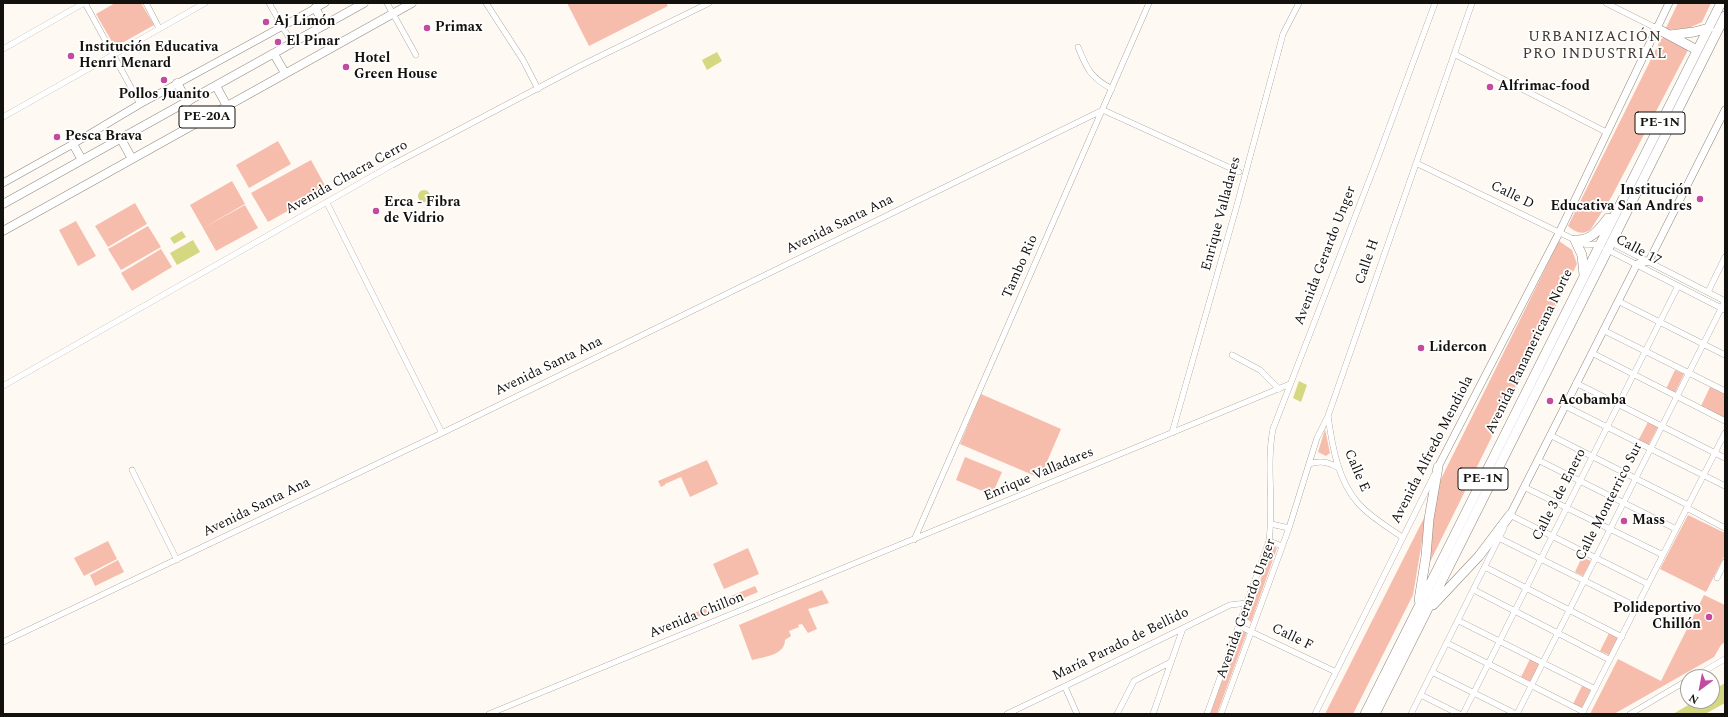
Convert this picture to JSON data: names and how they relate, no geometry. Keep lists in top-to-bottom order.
{
  "streets": {
    "highway": ["PE-1N", "Avenida Panamericana Norte"],
    "main road": ["PE-20A"],
    "street": [
      "Avenida Chacra Cerro",
      "Calle D",
      "Enrique Valladares",
      "Avenida Santa Ana",
      "Calle 17",
      "Avenida Gerardo Unger",
      "Calle H",
      "Tambo Rio",
      "Avenida Alfredo Mendiola",
      "Calle E",
      "Calle 3 de Enero",
      "Calle Monterrico Sur",
      "Avenida Chillon",
      "Calle F",
      "María Parado de Bellido"
    ]
  },
  "crossings": [
    ["Calle D", "Calle 17"],
    ["Calle D", "Calle H"],
    ["Calle D", "Avenida Panamericana Norte"],
    ["Calle D", "Avenida Alfredo Mendiola"],
    ["Enrique Valladares", "Avenida Gerardo Unger"],
    ["Enrique Valladares", "Tambo Rio"],
    ["Enrique Valladares", "Avenida Chillon"],
    ["Avenida Santa Ana", "Tambo Rio"],
    ["Calle 17", "Avenida Panamericana Norte"],
    ["Calle 17", "Calle 3 de Enero"],
    ["Calle 17", "Calle Monterrico Sur"],
    ["Avenida Gerardo Unger", "Calle H"],
    ["Avenida Gerardo Unger", "Calle F"],
    ["Avenida Gerardo Unger", "María Parado de Bellido"],
    ["Calle H", "Calle E"],
    ["Tambo Rio", "Avenida Chillon"],
    ["Avenida Alfredo Mendiola", "Calle E"],
    ["Avenida Alfredo Mendiola", "Calle F"]
  ],
  "districts": ["URBANIZACIÓN PRO INDUSTRIAL"],
  "places": [
    "Aj Limón",
    "Primax",
    "El Pinar",
    "Institución Educativa Henri Menard",
    "Hotel Green House",
    "Pollos Juanito",
    "Alfrimac-food",
    "Pesca Brava",
    "Institución Educativa San Andres",
    "Erca - Fibra de Vidrio",
    "Lidercon",
    "Acobamba",
    "Mass",
    "Polideportivo Chillón"
  ],
  "north": "bottom left"
}
